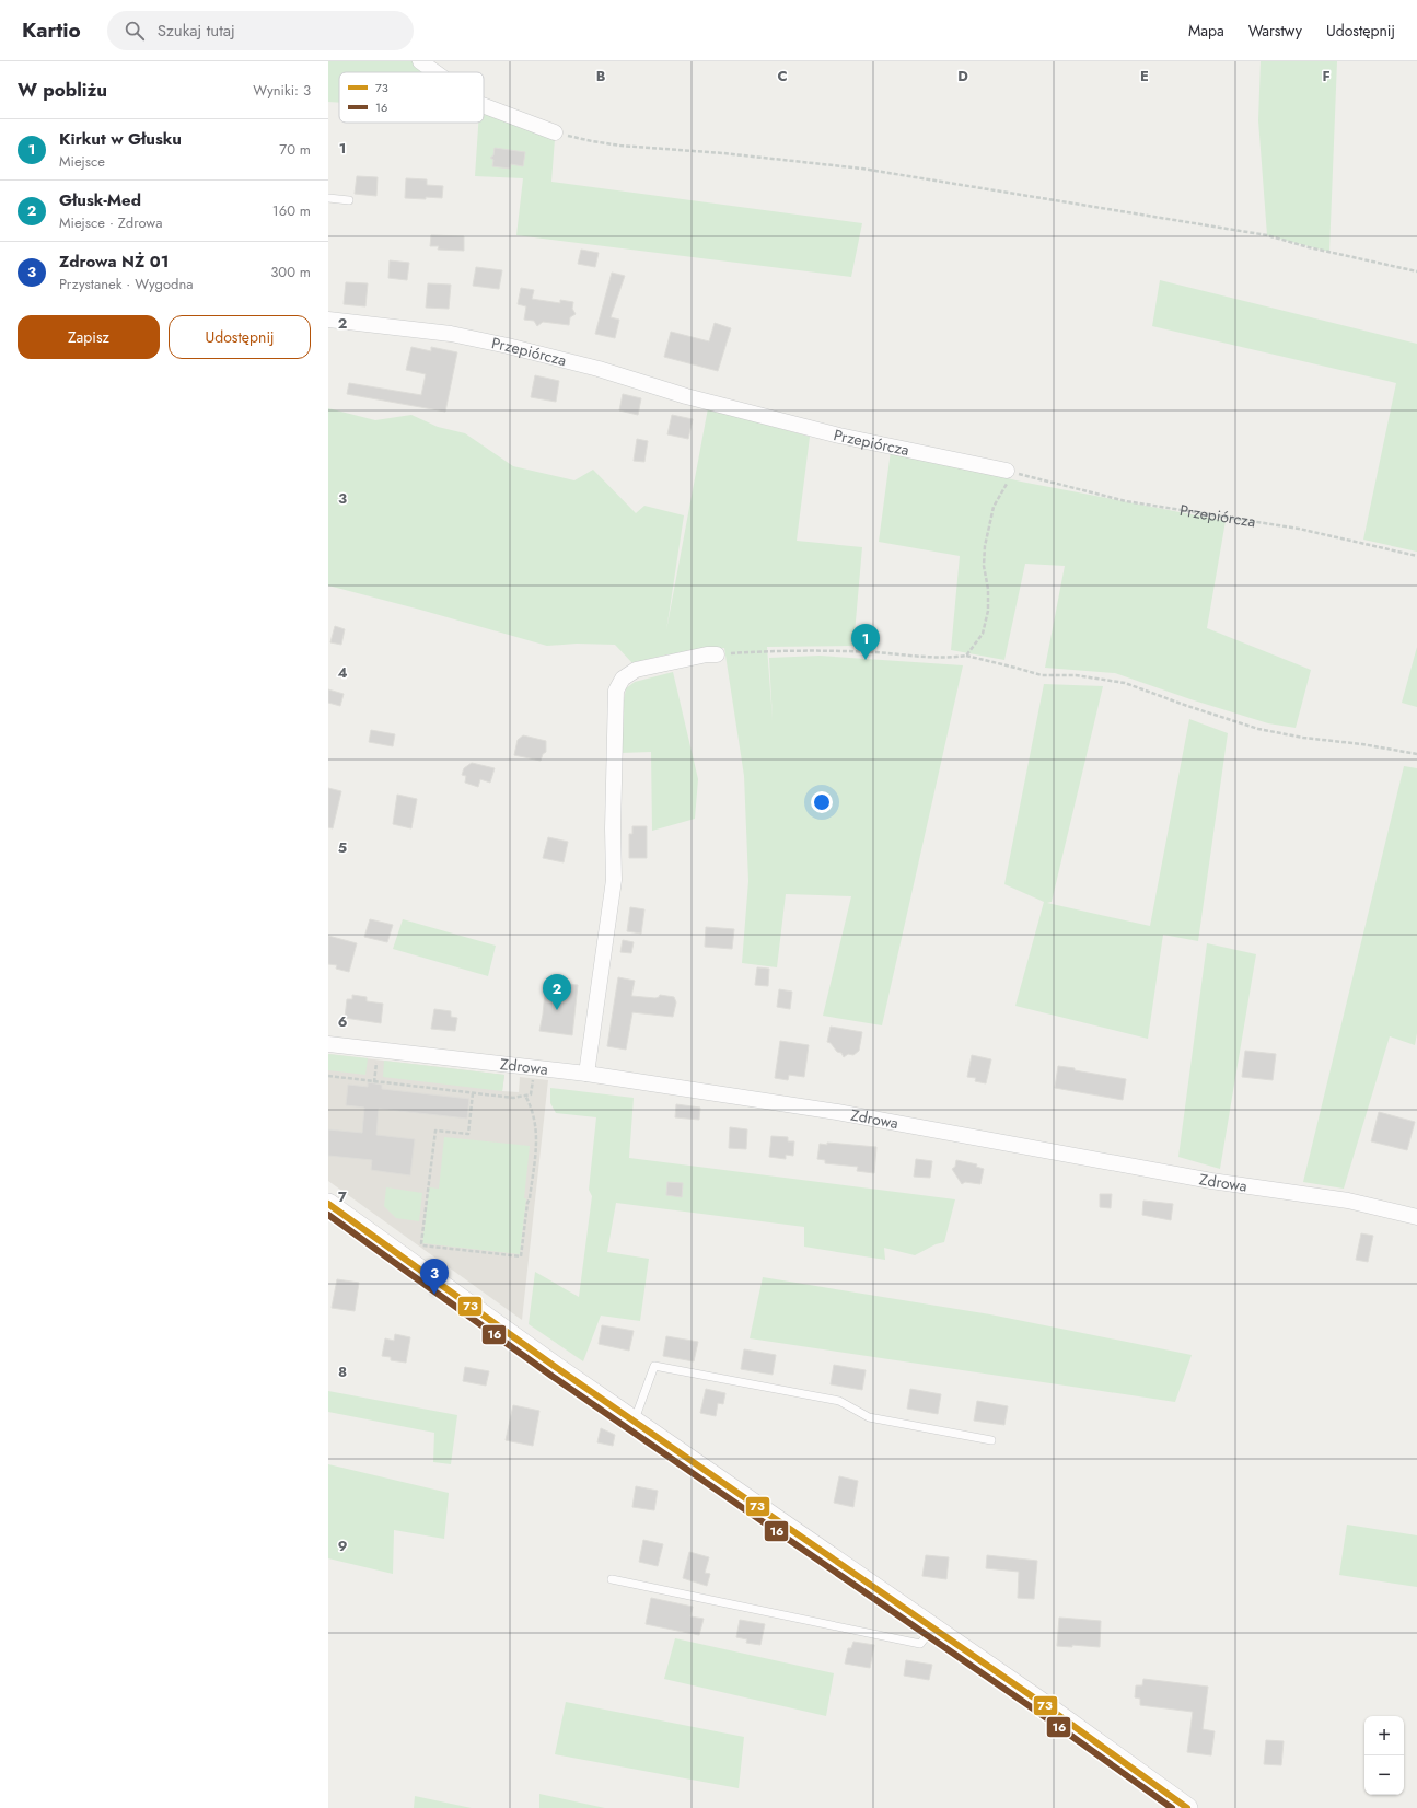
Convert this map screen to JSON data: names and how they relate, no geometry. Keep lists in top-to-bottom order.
{
  "streets": {
    "street": ["Przepiórcza", "Zdrowa"]
  },
  "lines": ["transit line 73", "transit line 16"],
  "legend": ["73", "16"],
  "page": {
    "header": "Kartio",
    "search": "Szukaj tutaj",
    "nav": ["Mapa", "Warstwy", "Udostępnij"],
    "heading": ["W pobliżu", "Wyniki: 3"],
    "list": [
      {
        "mark": "1",
        "name": "Kirkut w Głusku",
        "note": "Miejsce",
        "value": "70 m"
      },
      {
        "mark": "2",
        "name": "Głusk-Med",
        "note": "Miejsce · Zdrowa",
        "value": "160 m"
      },
      {
        "mark": "3",
        "name": "Zdrowa NŻ 01",
        "note": "Przystanek · Wygodna",
        "value": "300 m"
      }
    ],
    "buttons": ["Zapisz", "Udostępnij"],
    "pins": ["1", "2", "3"],
    "map_buttons": ["+", "−"]
  },
  "grid": {
    "columns": [
      "B",
      "C",
      "D",
      "E",
      "F"
    ],
    "rows": [
      "1",
      "2",
      "3",
      "4",
      "5",
      "6",
      "7",
      "8",
      "9"
    ]
  }
}
